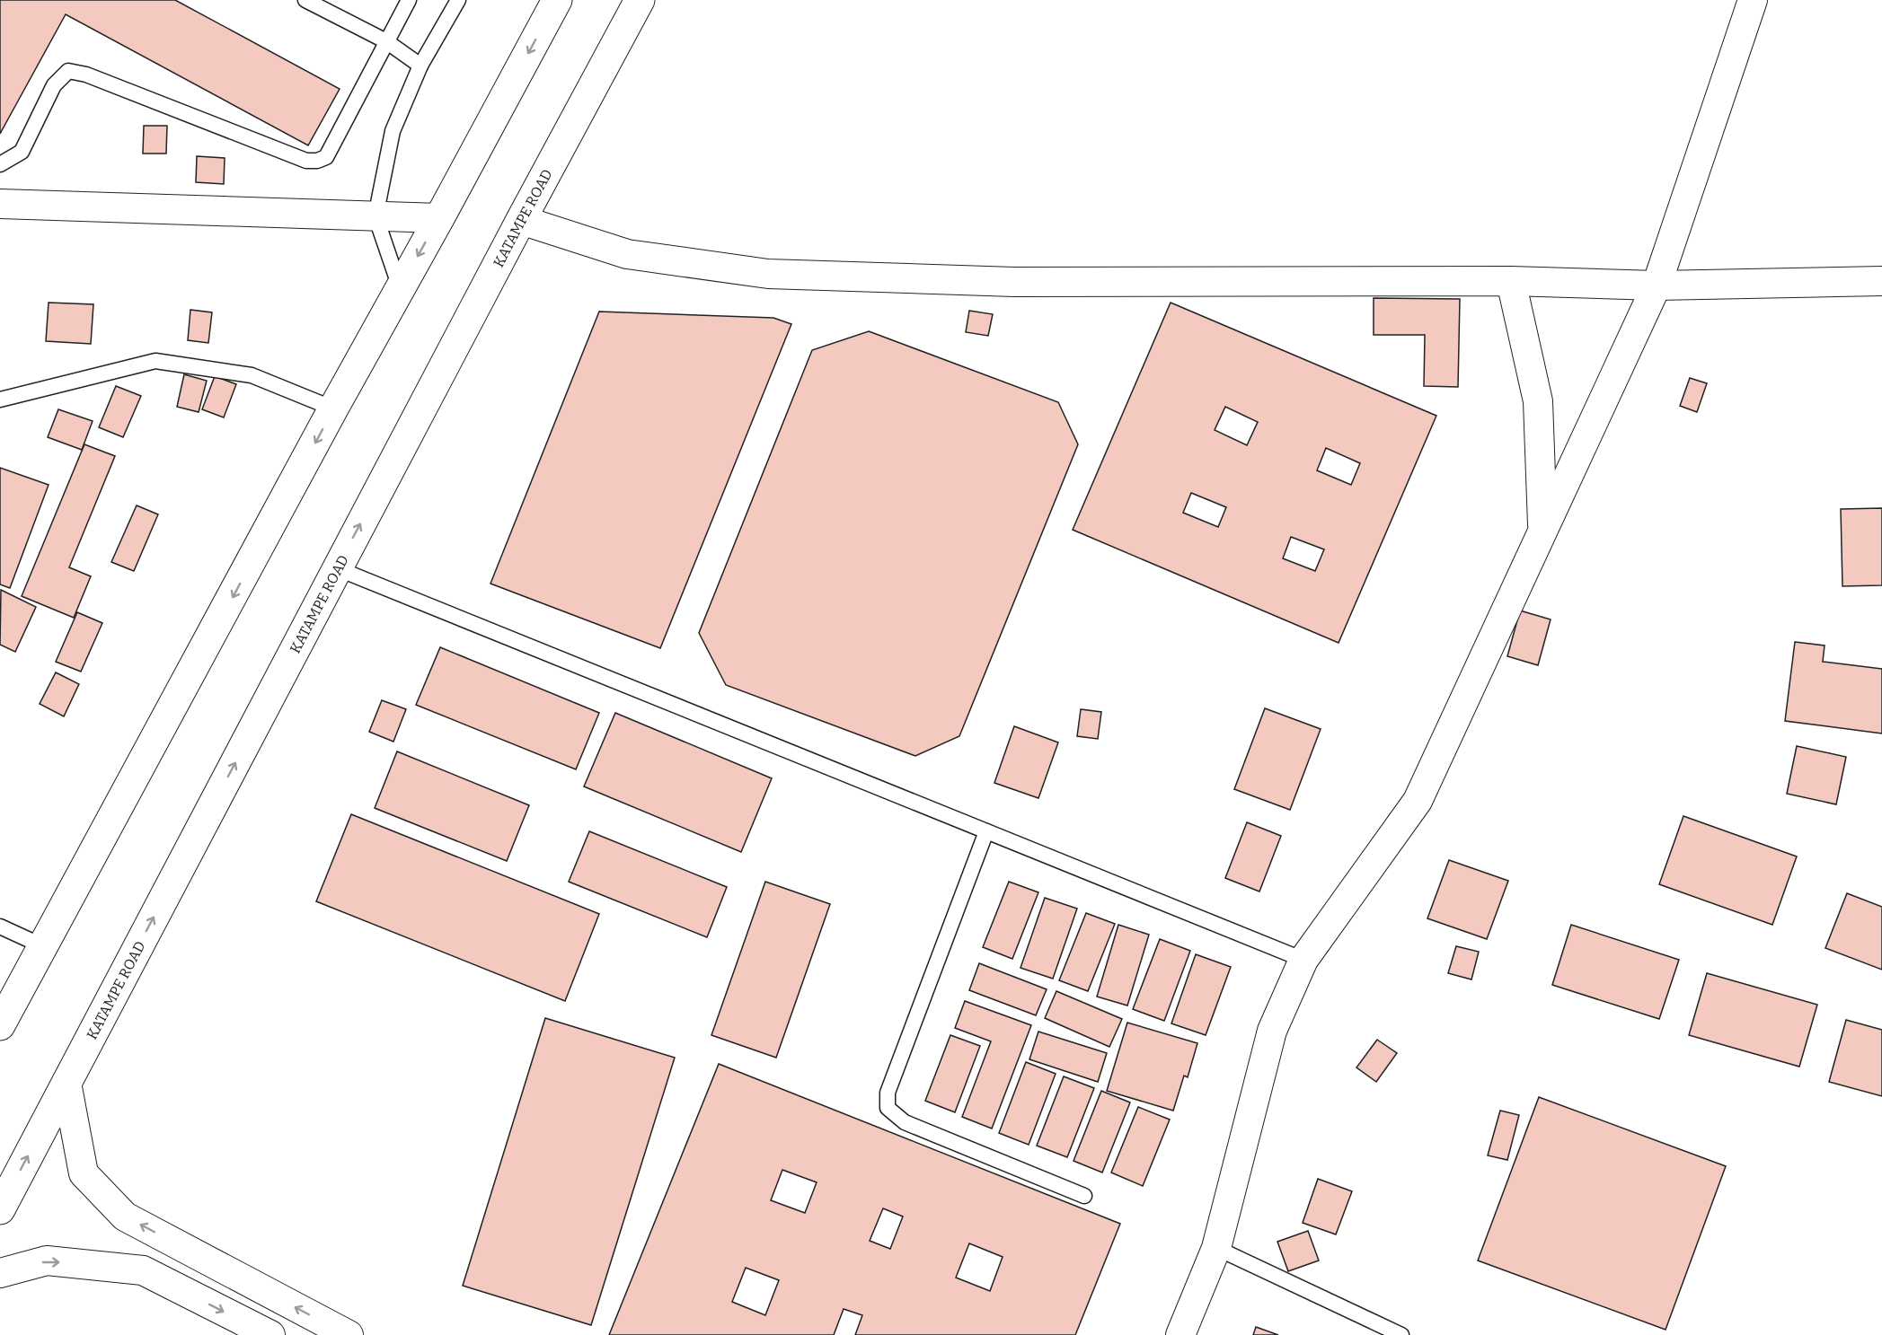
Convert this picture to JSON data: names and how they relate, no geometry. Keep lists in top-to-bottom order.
{
  "streets": {
    "main road": ["KATAMPE ROAD"]
  }
}
